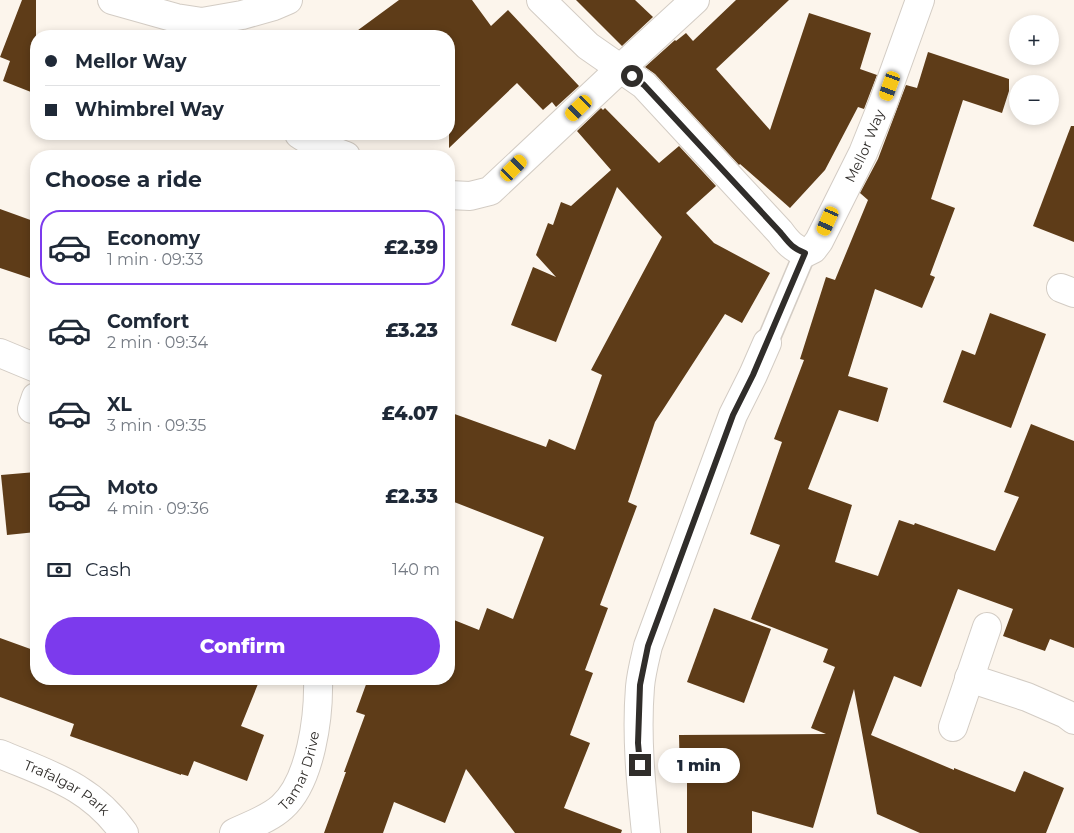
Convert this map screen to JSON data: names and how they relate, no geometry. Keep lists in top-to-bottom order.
{
  "streets": {
    "street": ["Mellor Way", "Tamar Drive", "Trafalgar Park"]
  },
  "page": {
    "map_buttons": ["+", "−"],
    "banner": ["Mellor Way", "Whimbrel Way"],
    "heading": "Choose a ride",
    "list": [
      {
        "name": "Economy",
        "note": "1 min · 09:33",
        "value": "£2.39"
      },
      {
        "name": "Comfort",
        "note": "2 min · 09:34",
        "value": "£3.23"
      },
      {
        "name": "XL",
        "note": "3 min · 09:35",
        "value": "£4.07"
      },
      {
        "name": "Moto",
        "note": "4 min · 09:36",
        "value": "£2.33"
      }
    ],
    "pay": ["Cash", "140 m"],
    "buttons": "Confirm",
    "bubble": "1 min"
  }
}
